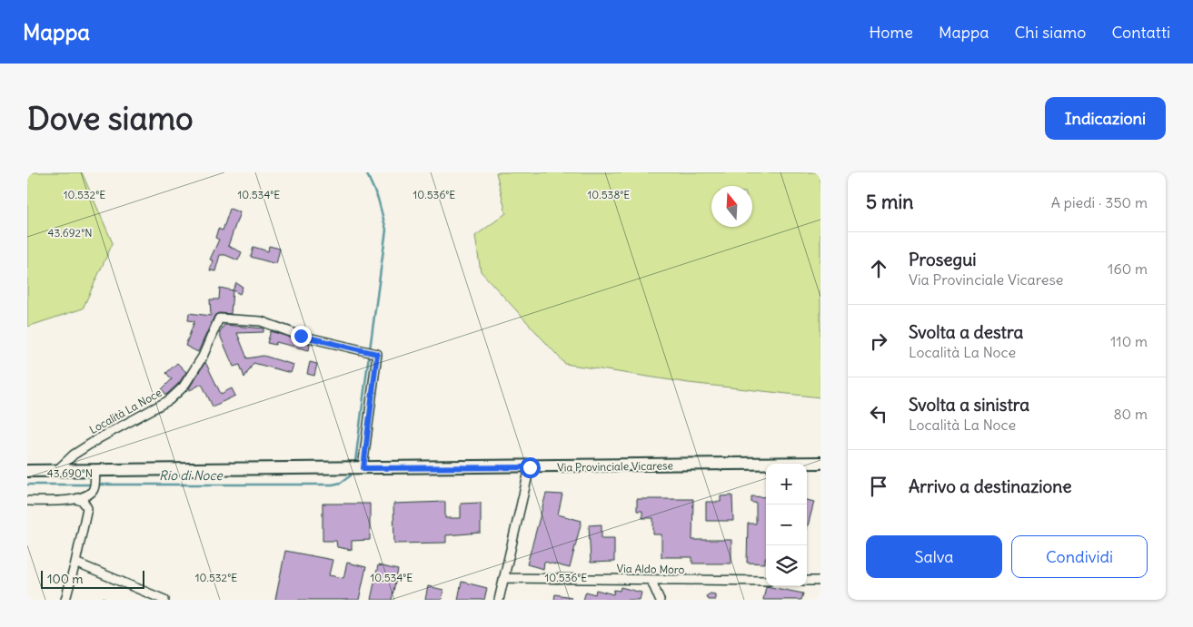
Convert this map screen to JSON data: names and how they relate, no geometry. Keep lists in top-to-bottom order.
{
  "streets": {
    "main road": ["Via Provinciale Vicarese"],
    "street": ["Località La Noce", "Via Aldo Moro"]
  },
  "crossings": [
    ["Località La Noce", "Via Provinciale Vicarese"]
  ],
  "water": ["Rio di Noce"],
  "scale_bar": "100 m",
  "north": "top",
  "page": {
    "header": "Mappa",
    "nav": [
      "Home",
      "Mappa",
      "Chi siamo",
      "Contatti"
    ],
    "buttons": [
      "Indicazioni",
      ["Salva", "Condividi"]
    ],
    "title": "Dove siamo",
    "heading": ["5 min", "A piedi · 350 m"],
    "list": [
      ["Prosegui", "Via Provinciale Vicarese", "160 m"],
      ["Svolta a destra", "Località La Noce", "110 m"],
      ["Svolta a sinistra", "Località La Noce", "80 m"],
      "Arrivo a destinazione"
    ],
    "map_buttons": ["+", "−"],
    "scale": "100 m"
  },
  "coordinates": [
    "10.532°E",
    "10.534°E",
    "10.536°E",
    "10.538°E",
    "43.692°N",
    "43.690°N"
  ]
}
